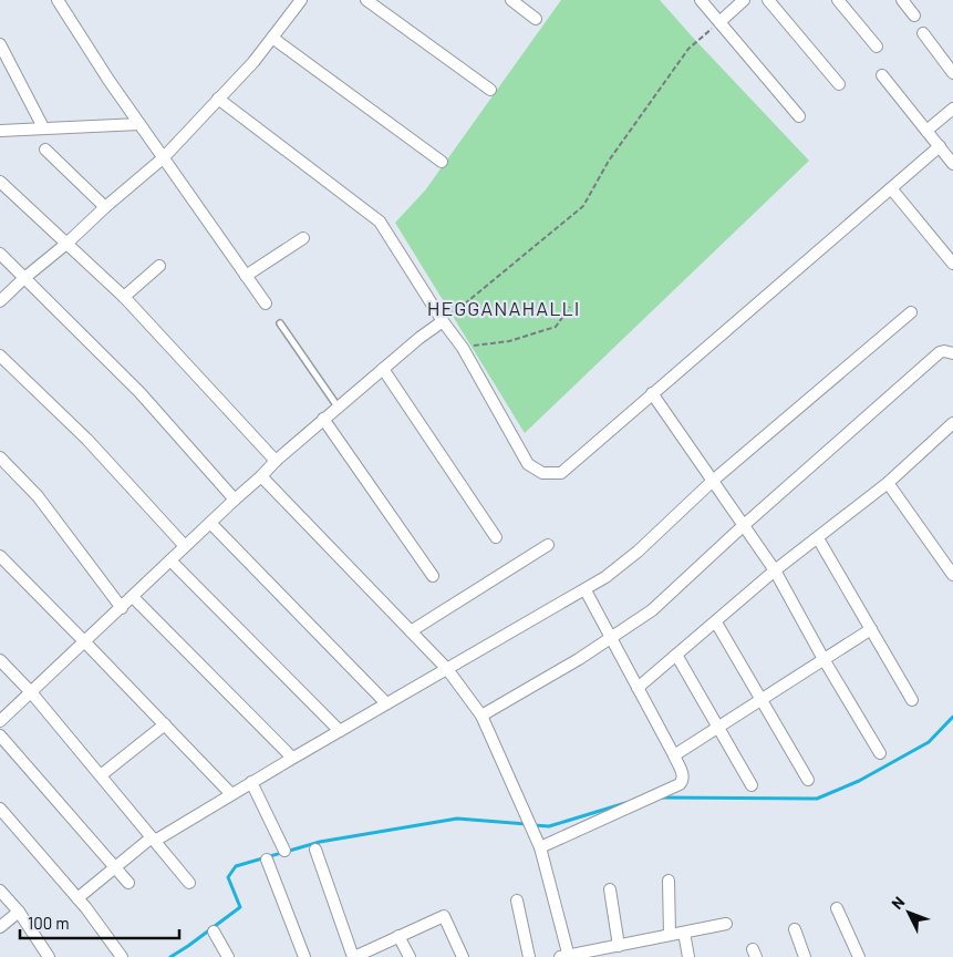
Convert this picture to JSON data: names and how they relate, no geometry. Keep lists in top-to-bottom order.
{
  "districts": ["HEGGANAHALLI"],
  "scale_bar": "100 m",
  "north": "top left"
}
